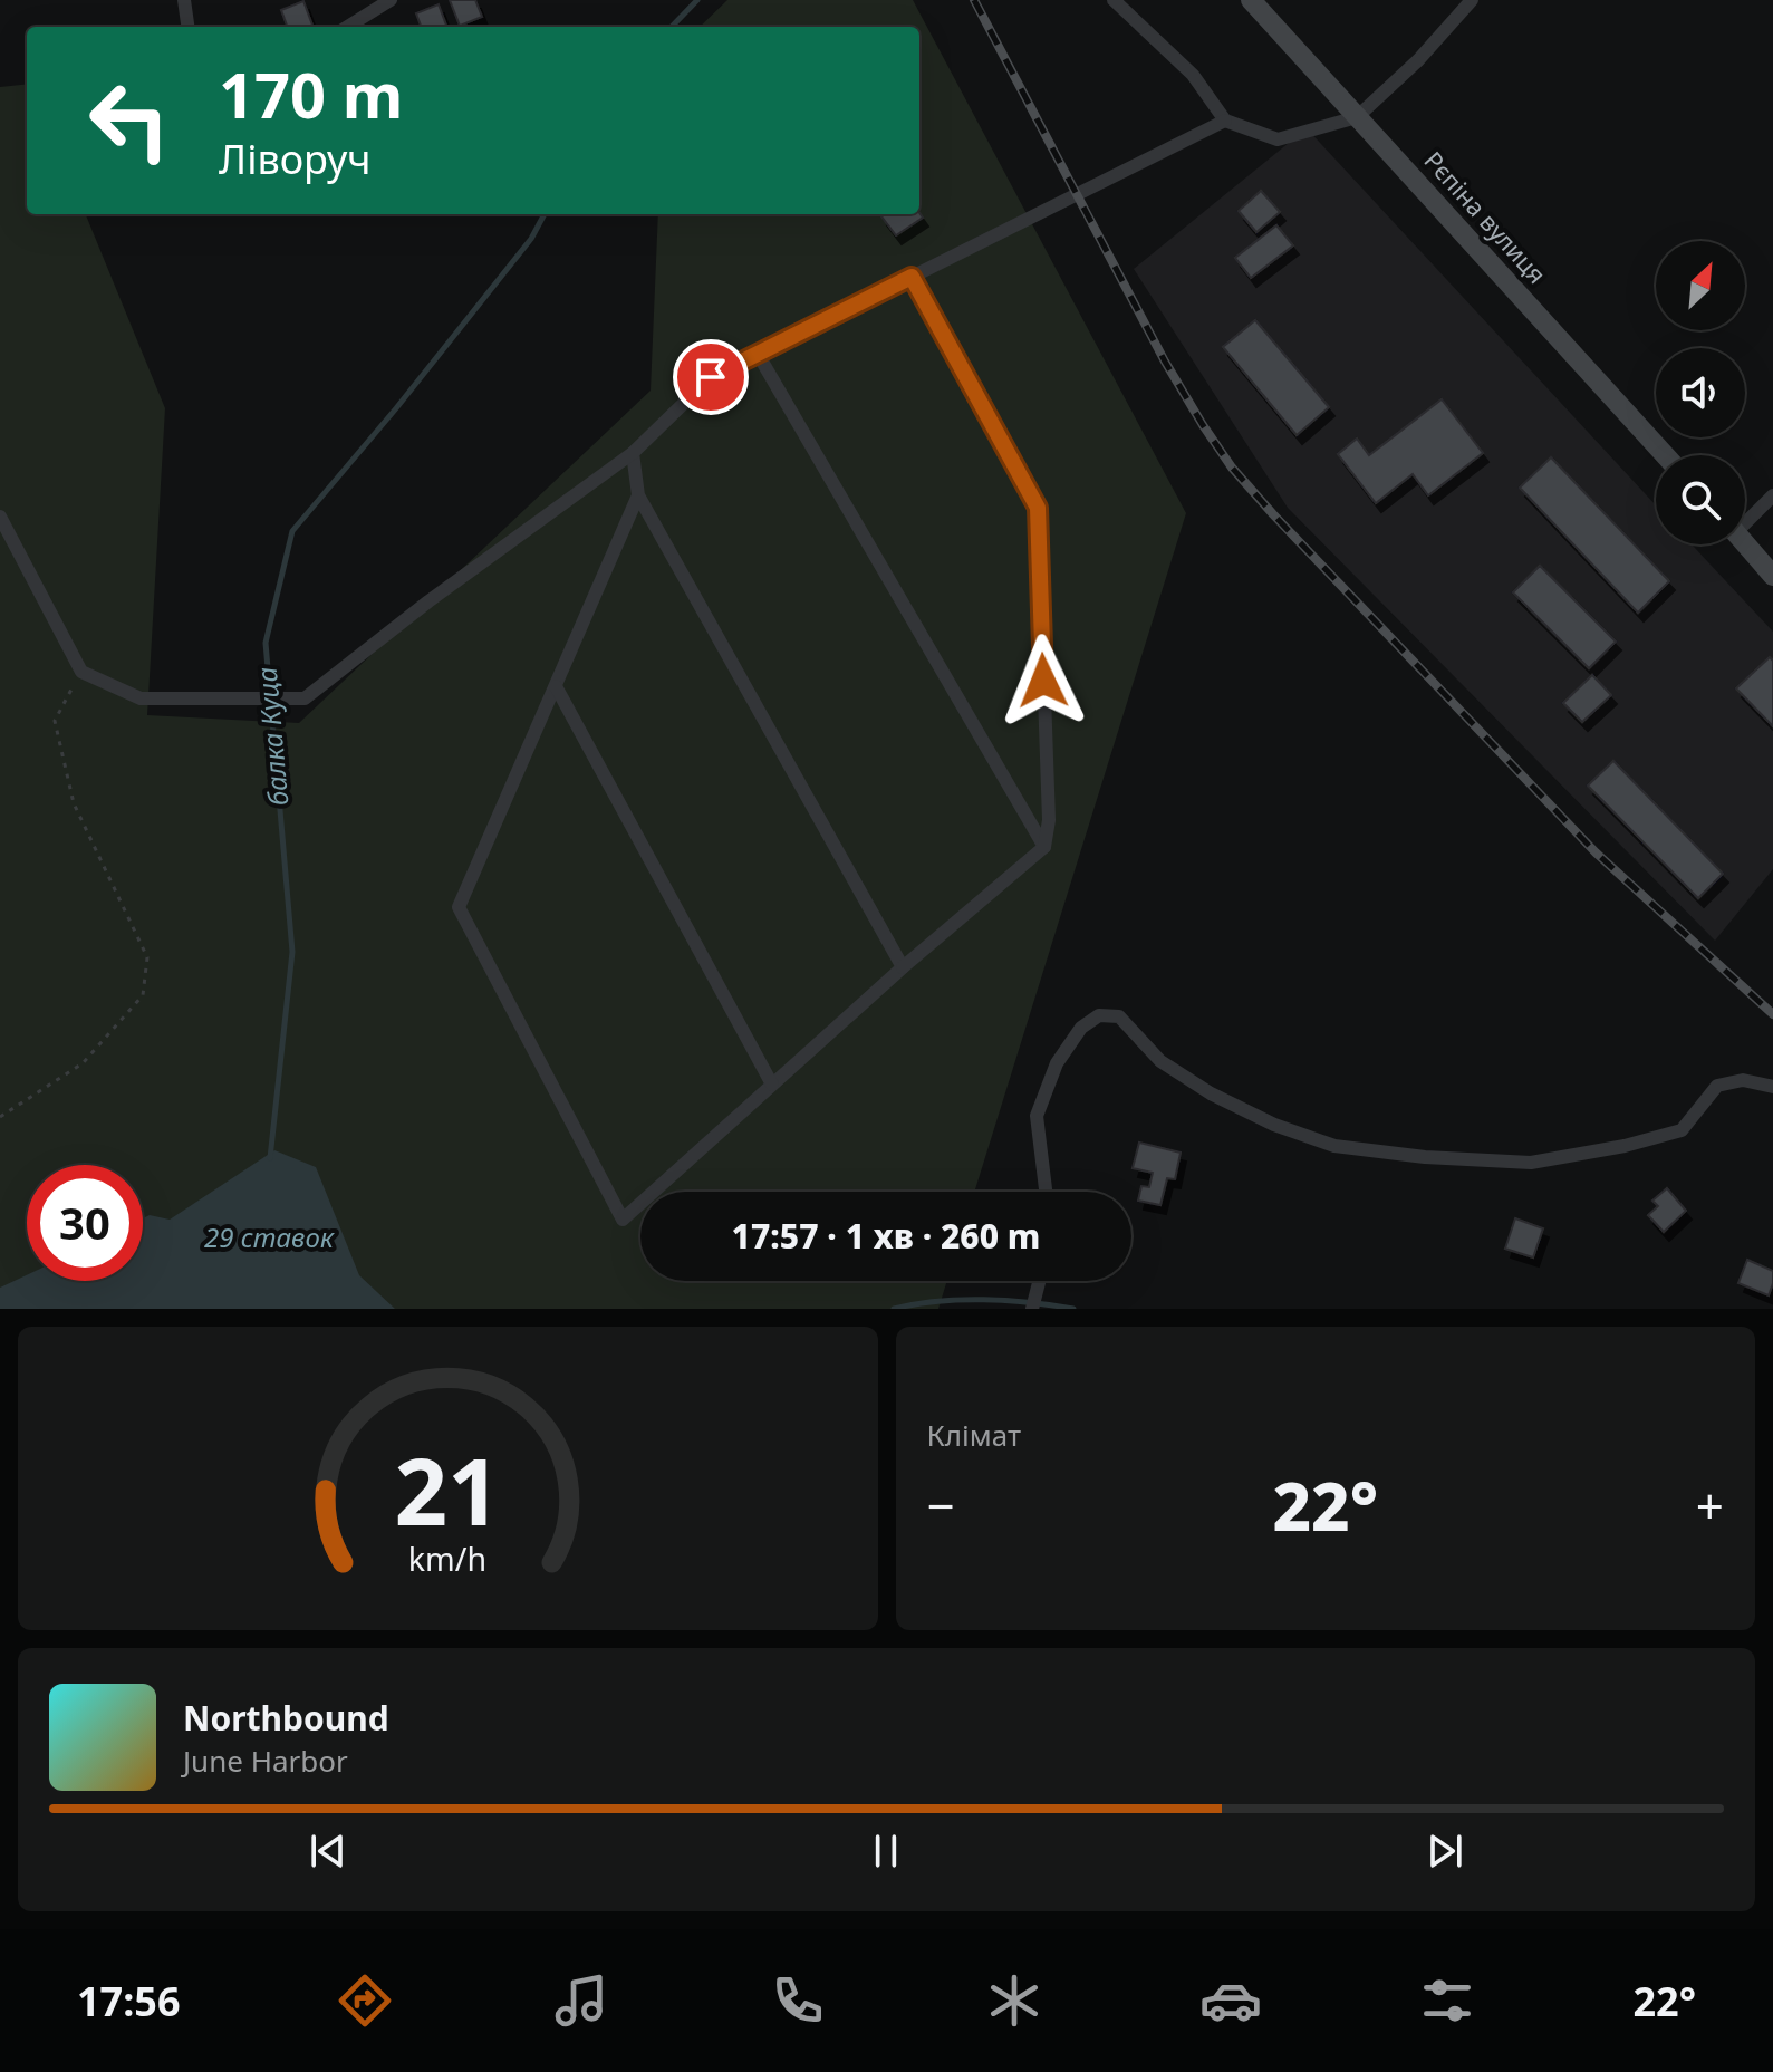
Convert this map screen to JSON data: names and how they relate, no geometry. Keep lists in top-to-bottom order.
{
  "streets": {
    "street": ["Рєпіна вулиця"]
  },
  "water": ["балка Куца", "29 ставок"],
  "north": "top right",
  "page": {
    "turn": ["170 m", "Ліворуч"],
    "limit": "30",
    "trip": "17:57 · 1 хв · 260 m",
    "tile": "Клімат",
    "heat": ["−", "22°", "+"],
    "song": ["Northbound", "June Harbor"],
    "tabs": ["17:56", "22°"],
    "gauge": ["21", "km/h"]
  }
}
